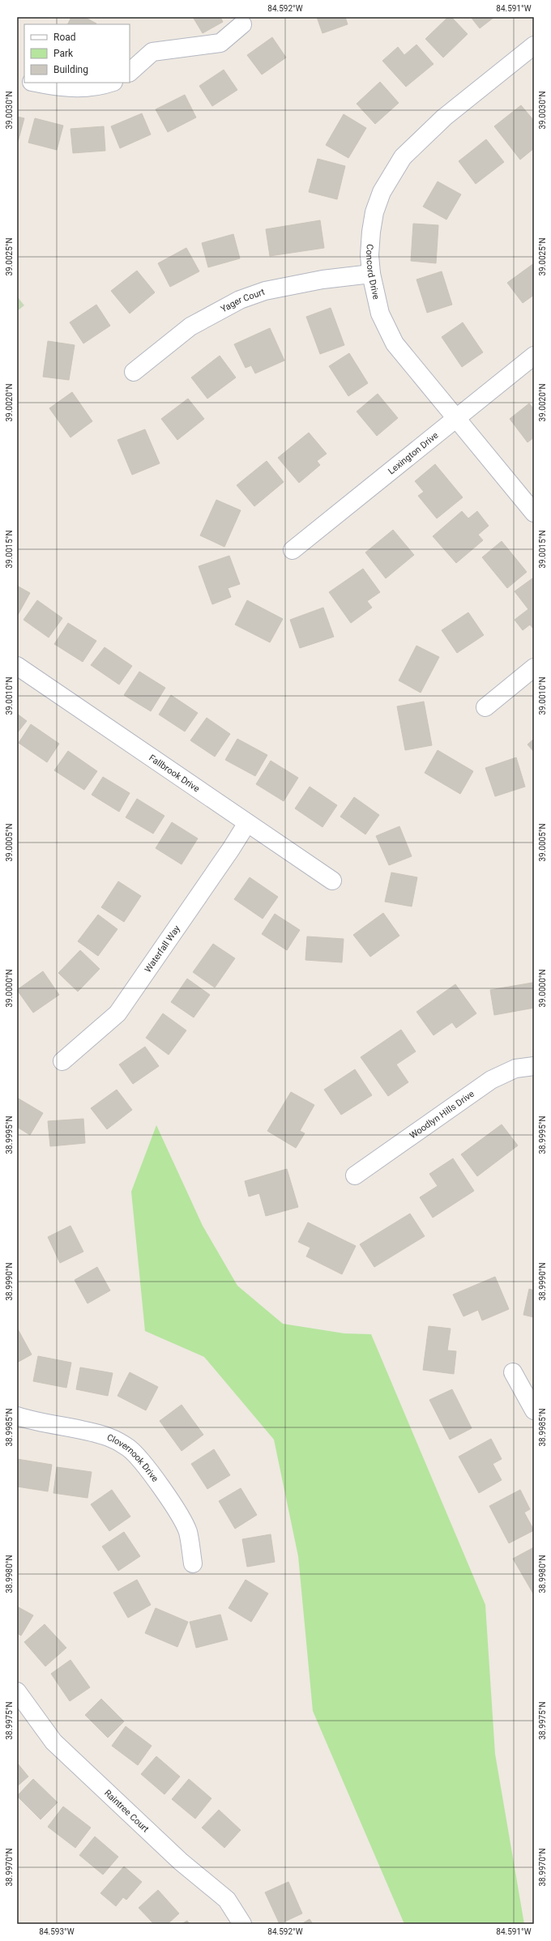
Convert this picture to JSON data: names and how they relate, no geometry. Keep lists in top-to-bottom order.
{
  "streets": {
    "street": [
      "Concord Drive",
      "Yager Court",
      "Lexington Drive",
      "Fallbrook Drive",
      "Waterfall Way",
      "Woodlyn Hills Drive",
      "Clovernook Drive",
      "Raintree Court"
    ]
  },
  "crossings": [
    ["Concord Drive", "Yager Court"],
    ["Concord Drive", "Lexington Drive"],
    ["Fallbrook Drive", "Waterfall Way"]
  ],
  "legend": ["Road", "Park", "Building"],
  "coordinates": [
    "84.592°W",
    "84.591°W",
    "39.0030°N",
    "39.0025°N",
    "39.0020°N",
    "39.0015°N",
    "39.0010°N",
    "39.0005°N",
    "39.0000°N",
    "38.9995°N",
    "38.9990°N",
    "38.9985°N",
    "38.9980°N",
    "38.9975°N",
    "38.9970°N",
    "84.593°W"
  ]
}
